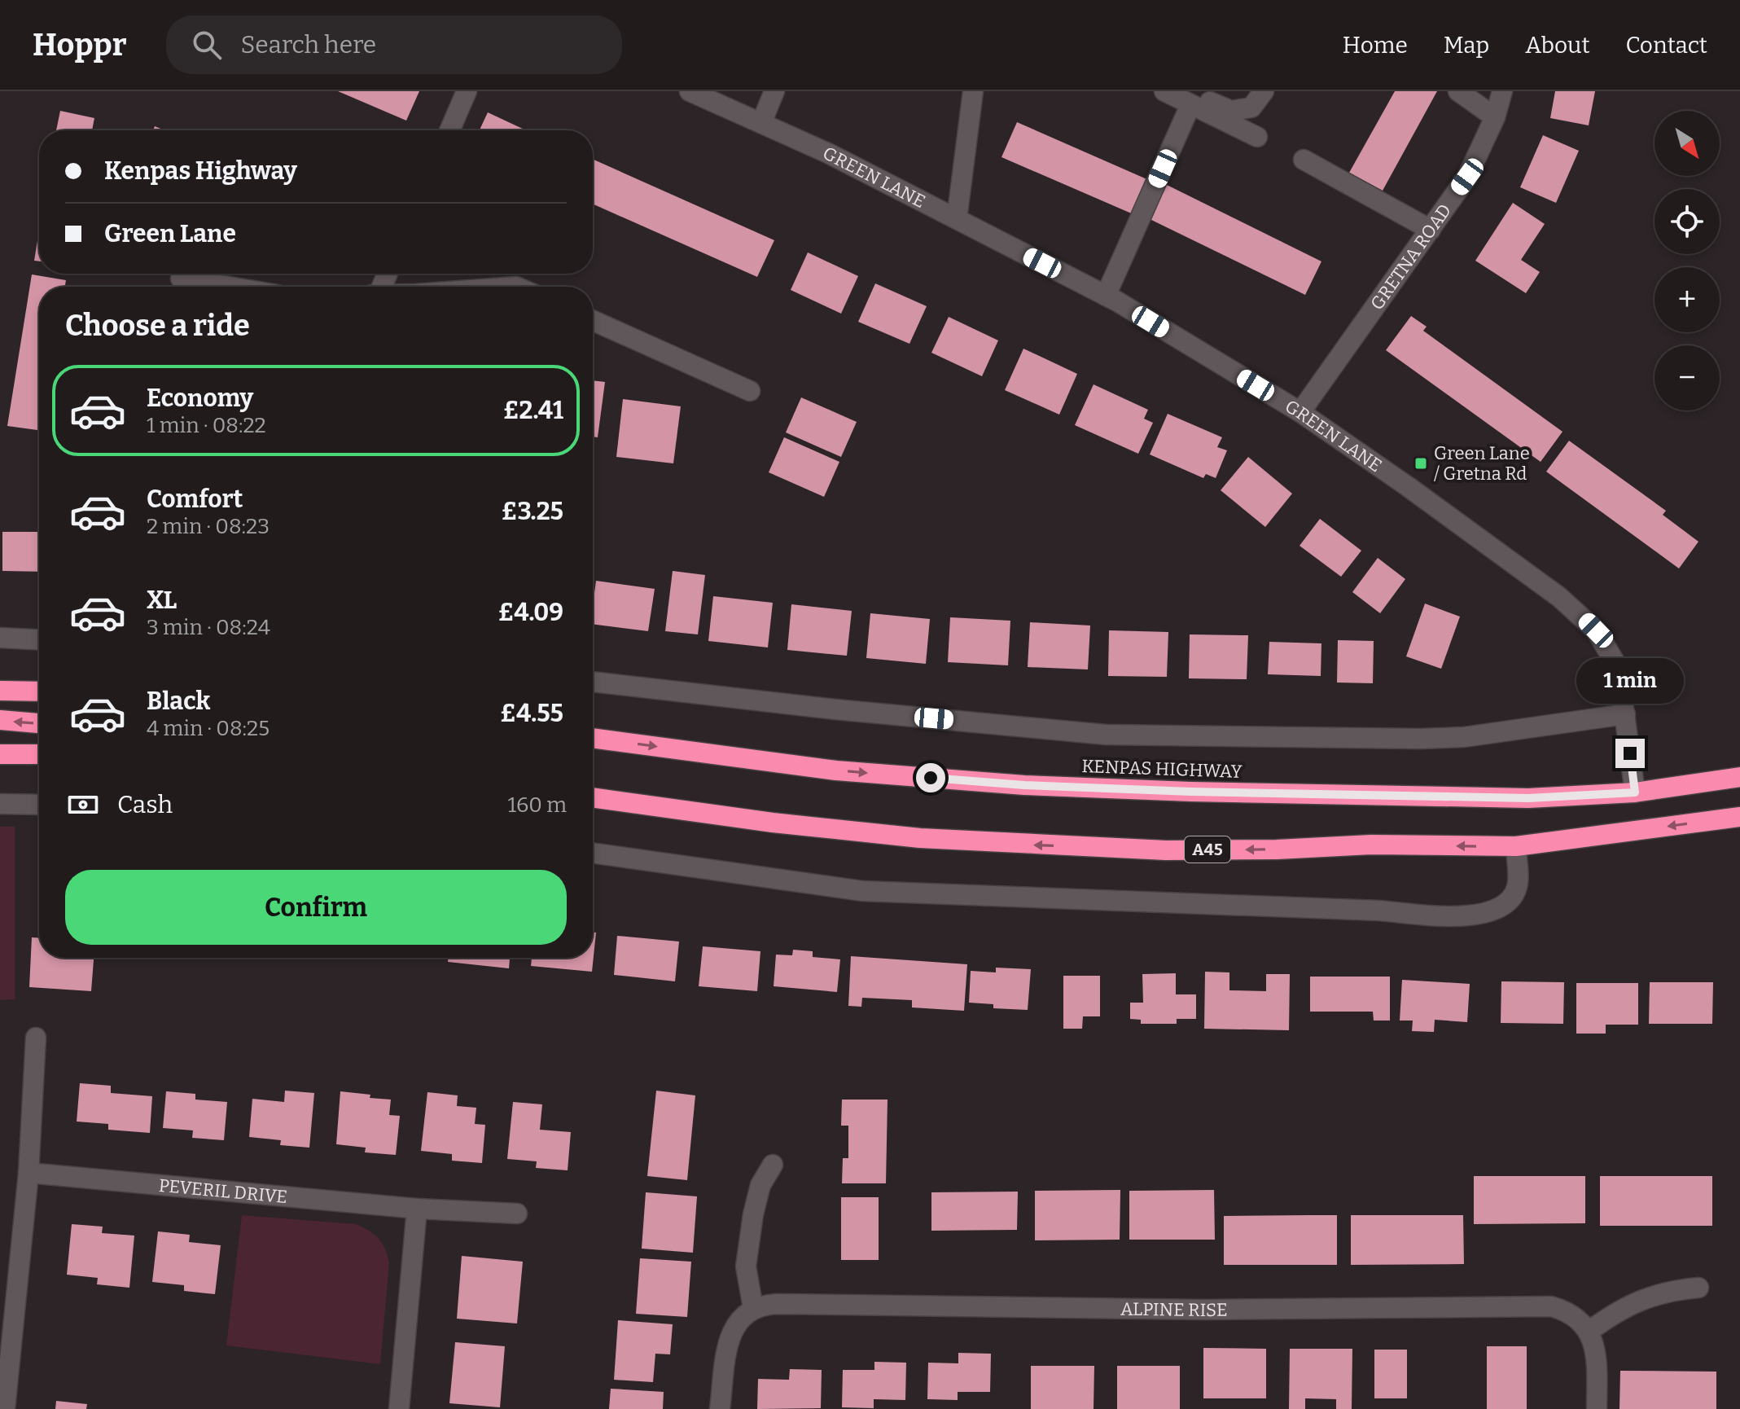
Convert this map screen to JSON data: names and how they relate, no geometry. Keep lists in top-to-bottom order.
{
  "streets": {
    "highway": ["KENPAS HIGHWAY", "A45"],
    "street": [
      "GREEN LANE",
      "GRETNA ROAD",
      "PEVERIL DRIVE",
      "ALPINE RISE"
    ]
  },
  "crossings": [
    ["GREEN LANE", "GRETNA ROAD"],
    ["GREEN LANE", "KENPAS HIGHWAY"]
  ],
  "places": {
    "transit": ["Green Lane / Gretna Rd"]
  },
  "north": "bottom right",
  "page": {
    "header": "Hoppr",
    "search": "Search here",
    "nav": [
      "Home",
      "Map",
      "About",
      "Contact"
    ],
    "map_buttons": ["+", "−"],
    "banner": ["Kenpas Highway", "Green Lane"],
    "heading": "Choose a ride",
    "list": [
      {
        "name": "Economy",
        "note": "1 min · 08:22",
        "value": "£2.41"
      },
      {
        "name": "Comfort",
        "note": "2 min · 08:23",
        "value": "£3.25"
      },
      {
        "name": "XL",
        "note": "3 min · 08:24",
        "value": "£4.09"
      },
      {
        "name": "Black",
        "note": "4 min · 08:25",
        "value": "£4.55"
      }
    ],
    "bubble": "1 min",
    "pay": ["Cash", "160 m"],
    "buttons": "Confirm"
  }
}
